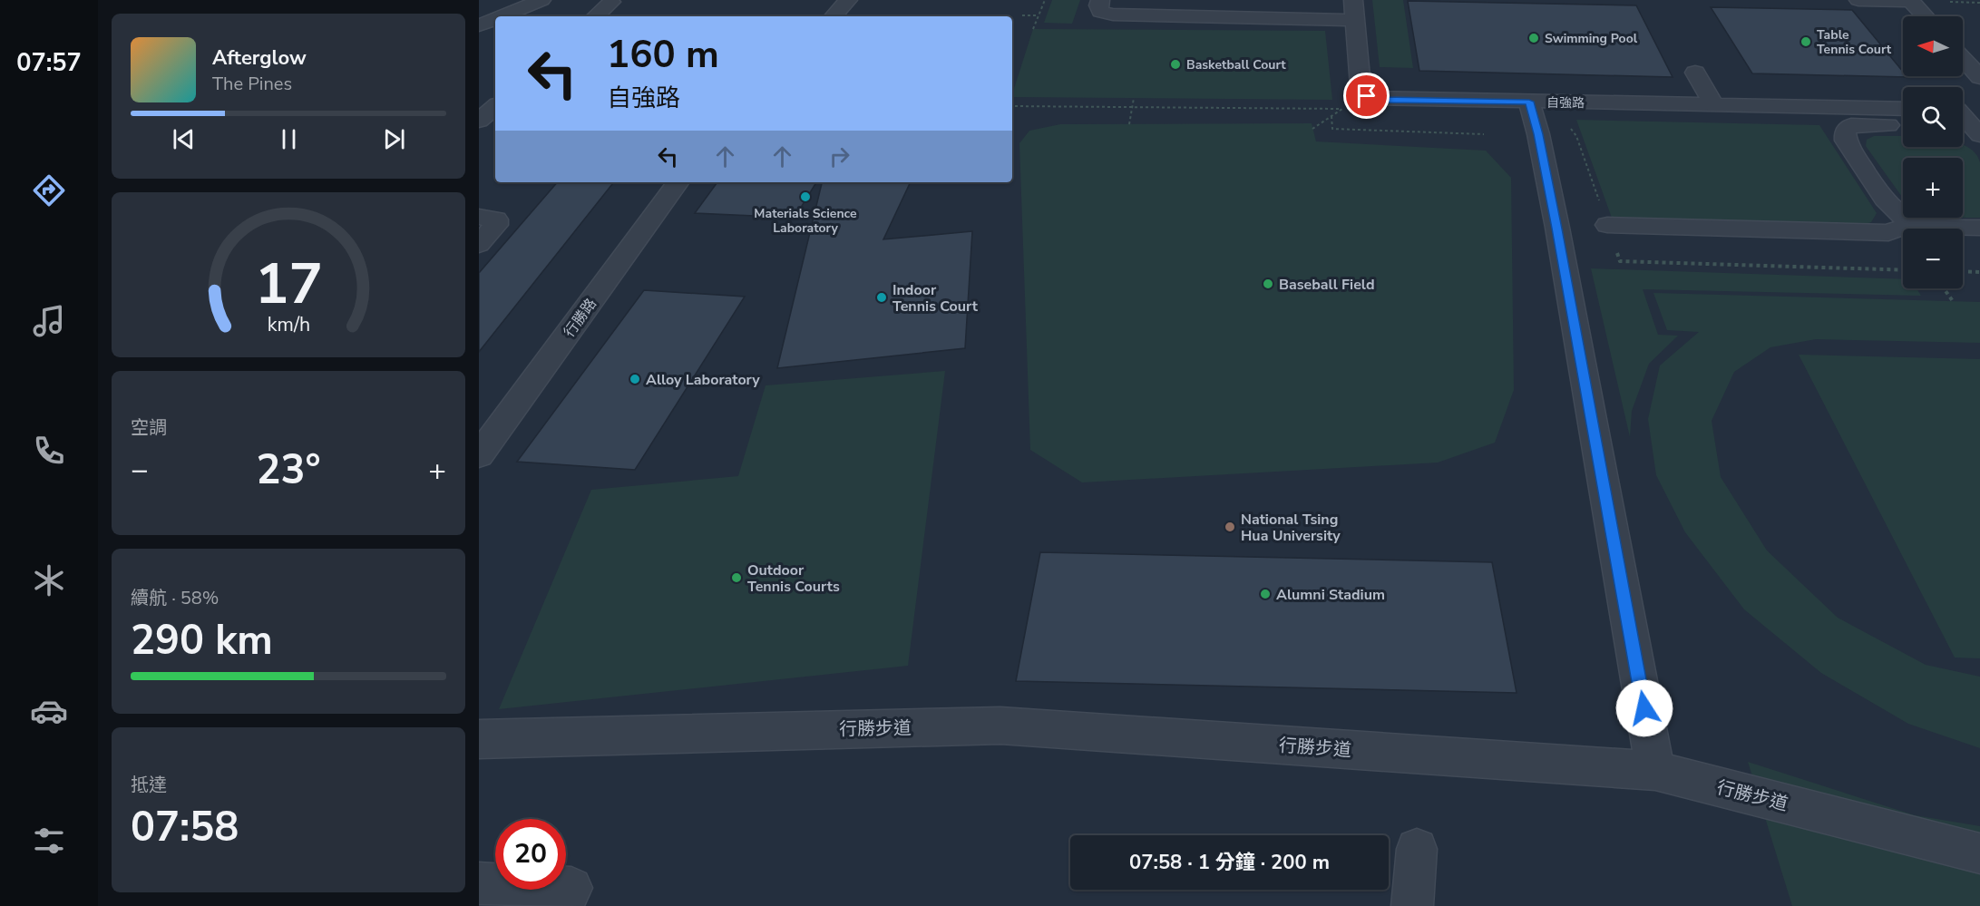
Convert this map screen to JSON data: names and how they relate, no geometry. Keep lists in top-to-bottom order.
{
  "streets": {
    "lane": ["自強路", "行勝路", "行勝步道"]
  },
  "places": [
    "Swimming Pool",
    "Table Tennis Court",
    "Basketball Court",
    "Materials Science Laboratory",
    "Baseball Field",
    "Indoor Tennis Court",
    "Alloy Laboratory",
    "National Tsing Hua University",
    "Outdoor Tennis Courts",
    "Alumni Stadium"
  ],
  "north": "left",
  "page": {
    "tabs": "07:57",
    "map_buttons": ["+", "−"],
    "turn": ["160 m", "自強路"],
    "song": ["Afterglow", "The Pines"],
    "tile": [
      "空調",
      ["續航 · 58%", "290 km"],
      ["抵達", "07:58"]
    ],
    "heat": ["−", "23°", "+"],
    "limit": "20",
    "trip": "07:58 · 1 分鐘 · 200 m",
    "gauge": ["17", "km/h"]
  }
}
